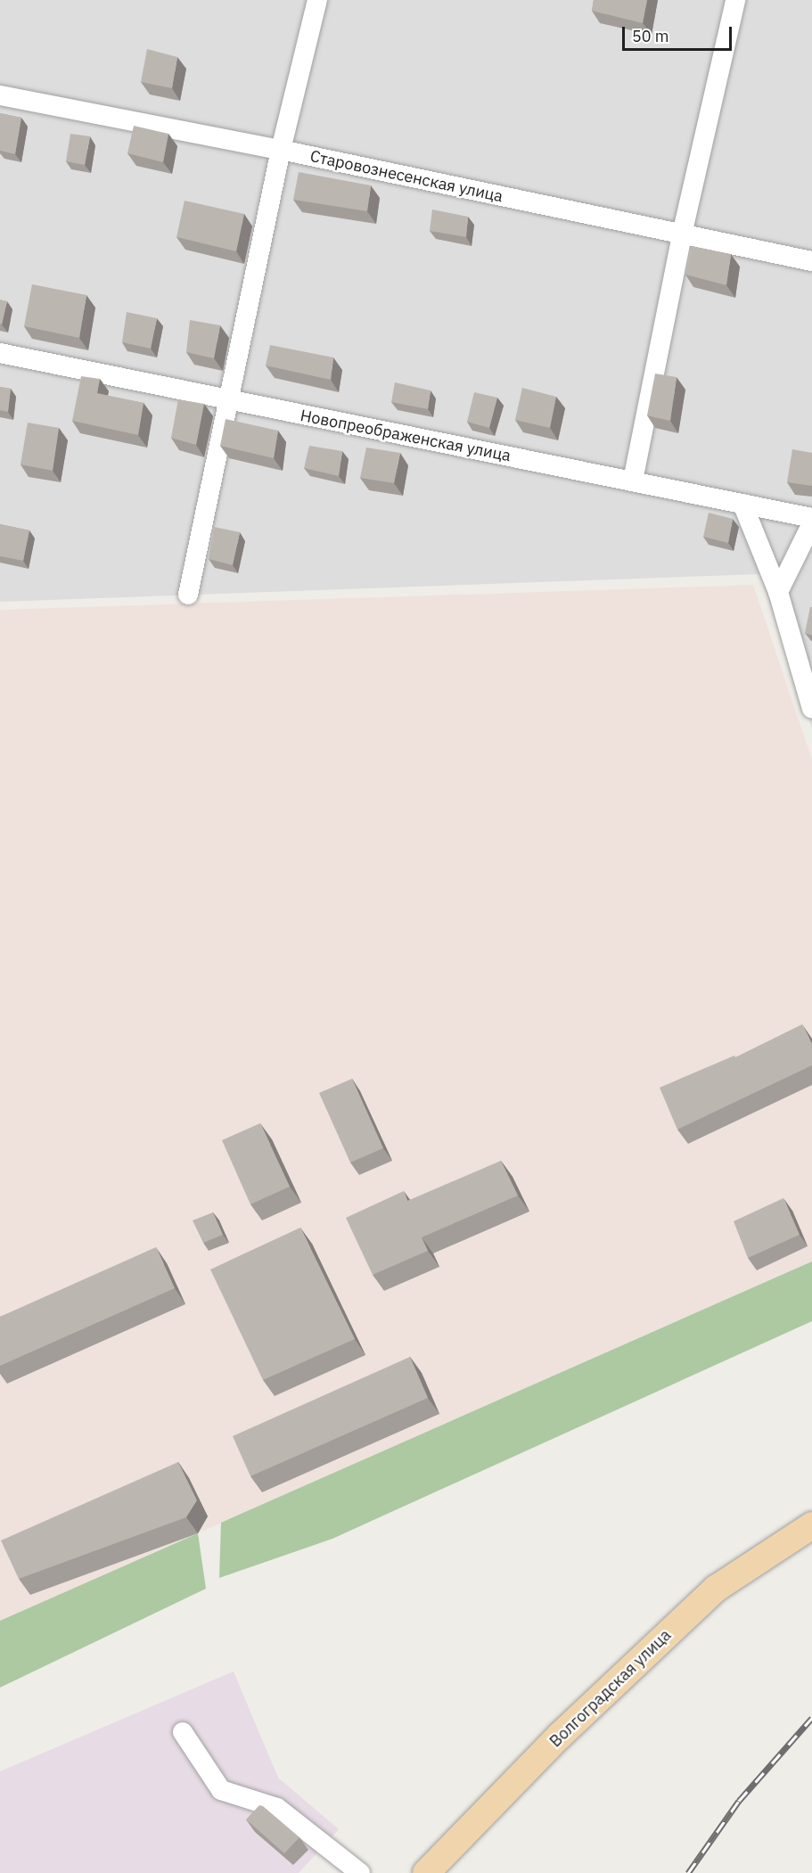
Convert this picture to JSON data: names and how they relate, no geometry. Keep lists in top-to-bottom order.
{
  "streets": {
    "main road": ["Волгоградская улица"],
    "street": ["Старовознесенская улица", "Новопреображенская улица"]
  },
  "scale_bar": "50 m"
}
